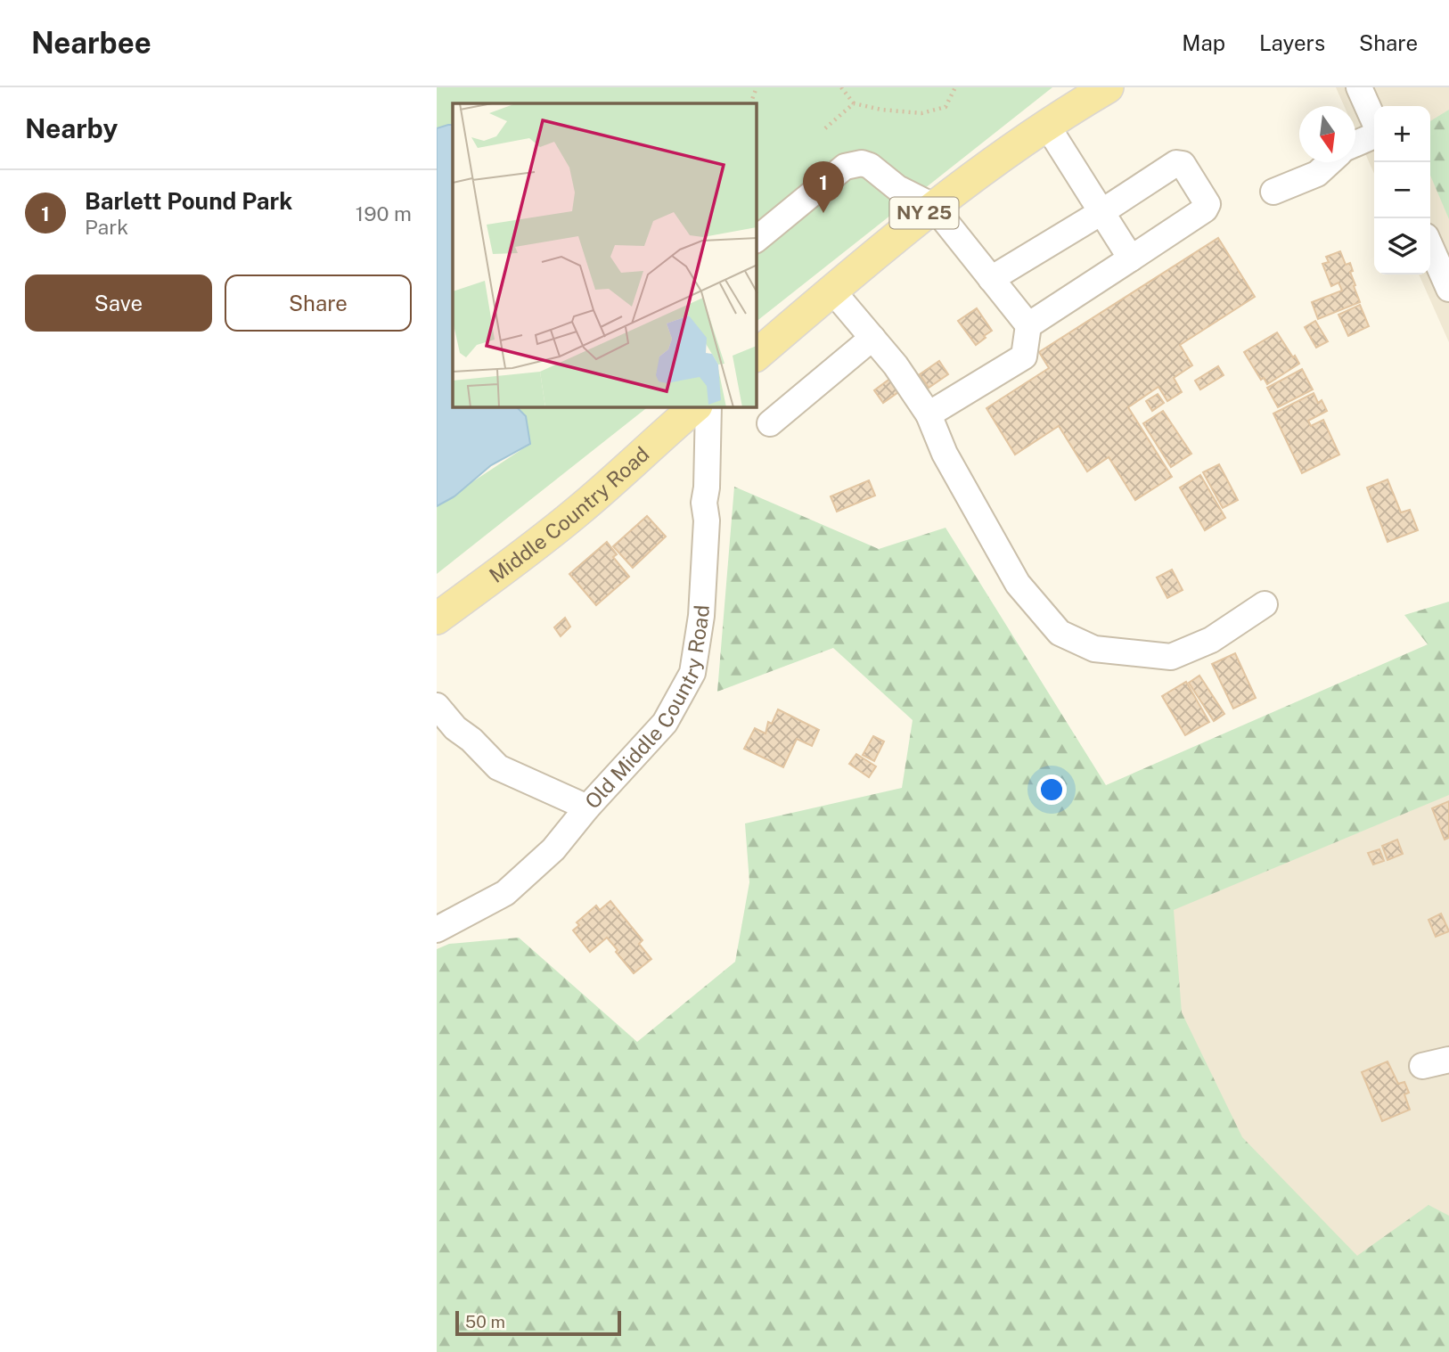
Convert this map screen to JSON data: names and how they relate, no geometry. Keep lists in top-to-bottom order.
{
  "streets": {
    "main road": ["NY 25", "Middle Country Road"],
    "street": ["Old Middle Country Road"]
  },
  "scale_bar": "50 m",
  "north": "bottom",
  "page": {
    "header": "Nearbee",
    "nav": ["Map", "Layers", "Share"],
    "heading": "Nearby",
    "map_buttons": ["+", "−"],
    "pins": "1",
    "list": [
      {
        "mark": "1",
        "name": "Barlett Pound Park",
        "note": "Park",
        "value": "190 m"
      }
    ],
    "buttons": ["Save", "Share"],
    "scale": "50 m"
  }
}
